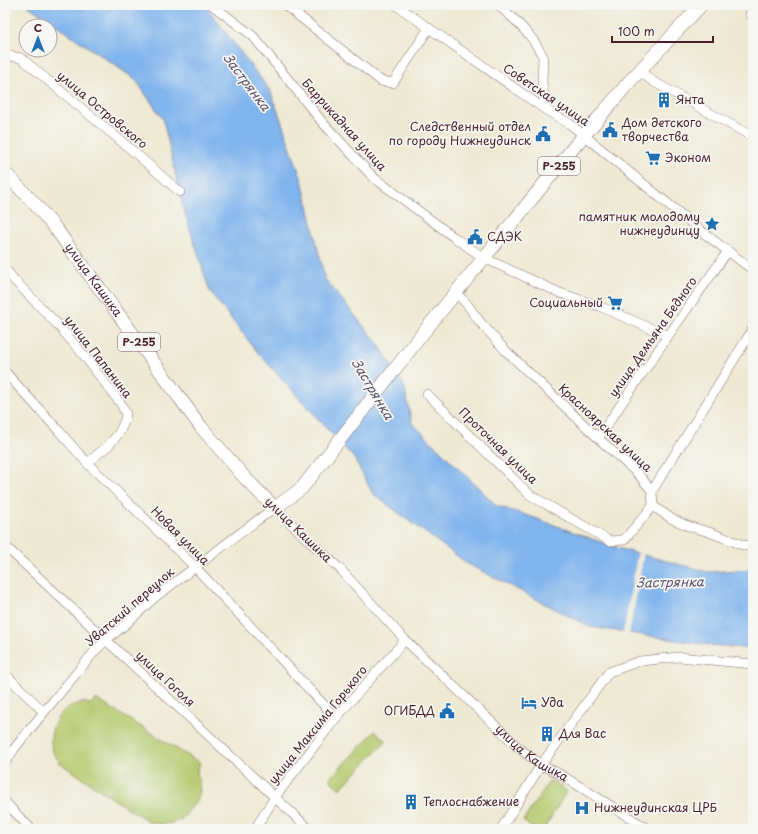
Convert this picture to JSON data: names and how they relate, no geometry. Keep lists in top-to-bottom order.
{
  "streets": {
    "highway": ["Р-255", "улица Кашика"],
    "street": [
      "Советская улица",
      "улица Островского",
      "Баррикадная улица",
      "улица Демьяна Бедного",
      "улица Папанина",
      "Красноярская улица",
      "Проточная улица",
      "Новая улица",
      "Уватский переулок",
      "улица Гоголя",
      "улица Максима Горького"
    ]
  },
  "crossings": [
    ["Советская улица", "Р-255"],
    ["Советская улица", "улица Демьяна Бедного"],
    ["Баррикадная улица", "Р-255"],
    ["Баррикадная улица", "улица Демьяна Бедного"],
    ["Р-255", "улица Кашика"],
    ["Р-255", "Красноярская улица"],
    ["Р-255", "Уватский переулок"],
    ["улица Кашика", "Уватский переулок"],
    ["улица Кашика", "улица Максима Горького"],
    ["улица Демьяна Бедного", "Красноярская улица"],
    ["улица Папанина", "Новая улица"],
    ["Красноярская улица", "Проточная улица"],
    ["Новая улица", "Уватский переулок"],
    ["Новая улица", "улица Максима Горького"],
    ["Уватский переулок", "улица Гоголя"],
    ["улица Гоголя", "улица Максима Горького"]
  ],
  "water": ["Застрянка"],
  "places": {
    "building": ["Янта", "Для Вас", "Теплоснабжение"],
    "public building": [
      "Дом детского творчества",
      "Следственный отдел по городу Нижнеудинск",
      "СДЭК",
      "ОГИБДД"
    ],
    "supermarket": ["Эконом", "Социальный"],
    "place": ["памятник молодому нижнеудинцу"],
    "hotel": ["Уда"],
    "hospital": ["Нижнеудинская ЦРБ"]
  },
  "scale_bar": "100 m",
  "north": "top"
}
